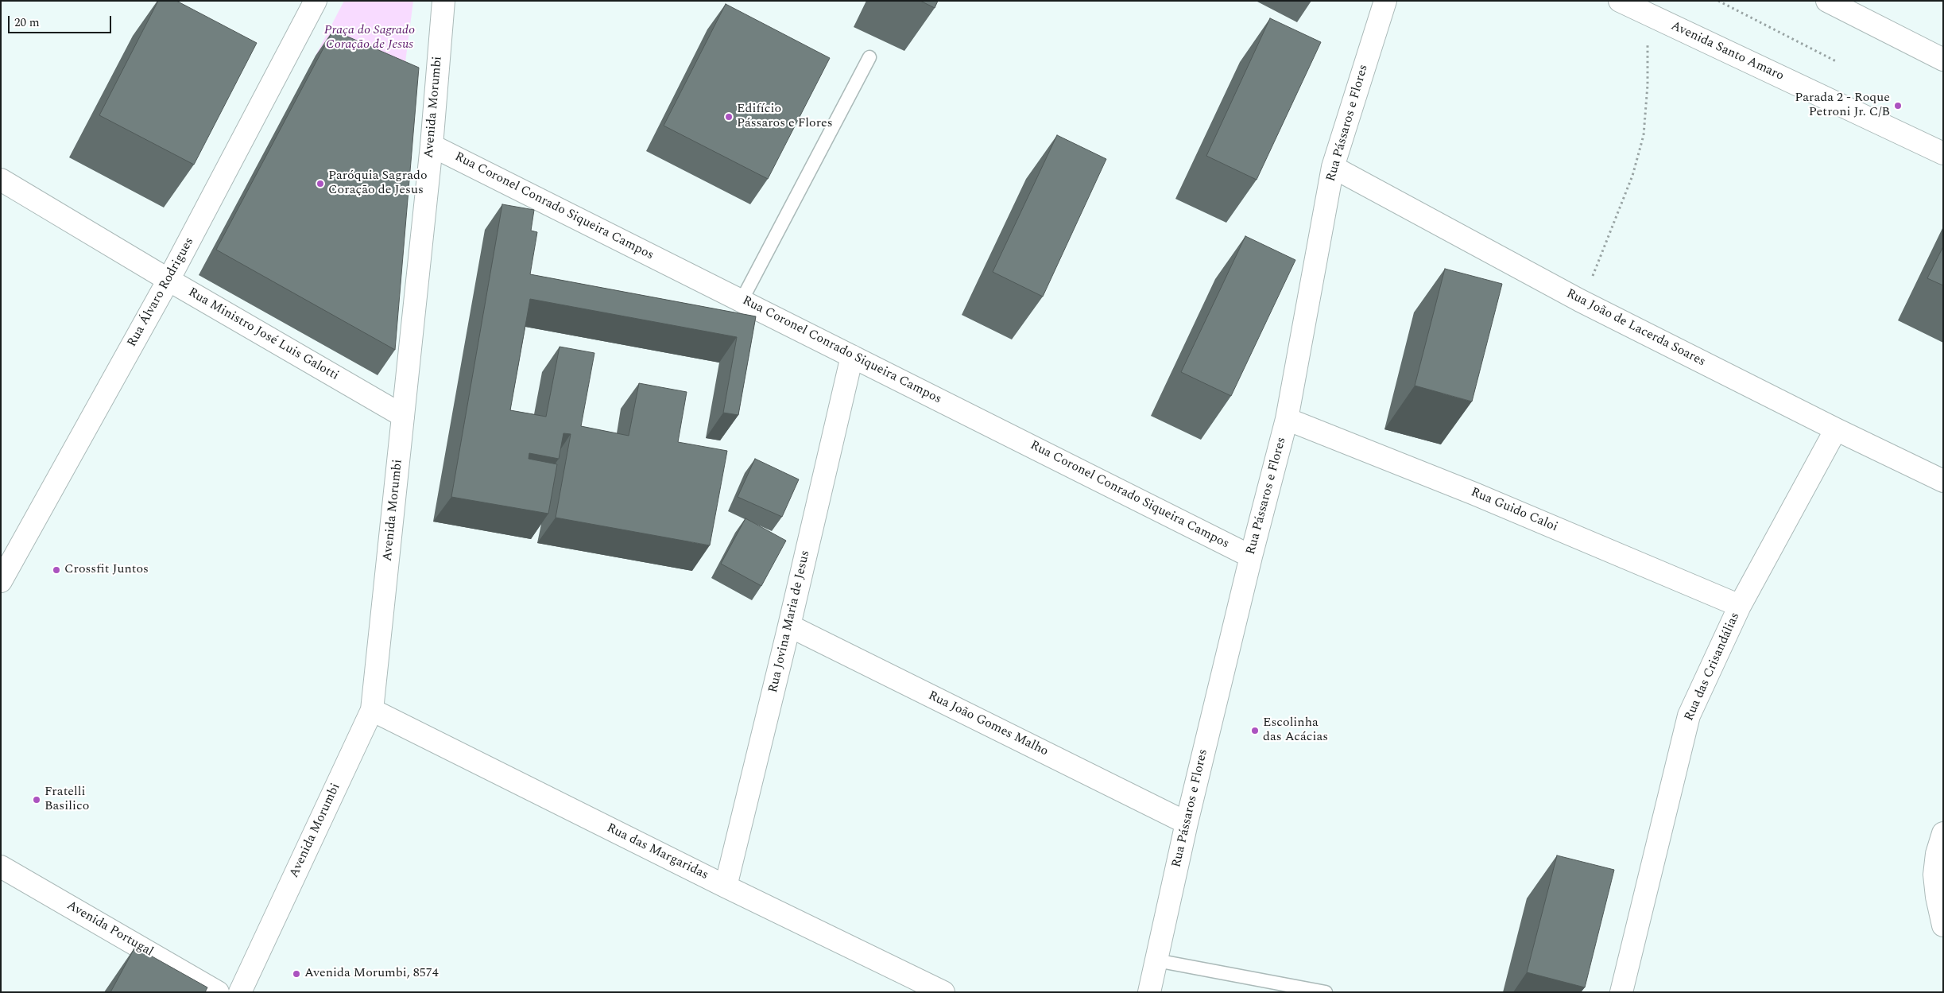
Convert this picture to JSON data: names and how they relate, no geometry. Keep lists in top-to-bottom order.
{
  "streets": {
    "street": [
      "Avenida Santo Amaro",
      "Avenida Morumbi",
      "Rua Pássaros e Flores",
      "Rua Coronel Conrado Siqueira Campos",
      "Rua Álvaro Rodrigues",
      "Rua João de Lacerda Soares",
      "Rua Ministro José Luis Galotti",
      "Rua Guido Caloi",
      "Rua Jovina Maria de Jesus",
      "Rua das Crisandálias",
      "Rua João Gomes Malho",
      "Rua das Margaridas",
      "Avenida Portugal"
    ]
  },
  "crossings": [
    ["Avenida Morumbi", "Rua Coronel Conrado Siqueira Campos"],
    ["Avenida Morumbi", "Rua Ministro José Luis Galotti"],
    ["Avenida Morumbi", "Rua das Margaridas"],
    ["Rua Pássaros e Flores", "Rua Coronel Conrado Siqueira Campos"],
    ["Rua Pássaros e Flores", "Rua João de Lacerda Soares"],
    ["Rua Pássaros e Flores", "Rua Guido Caloi"],
    ["Rua Pássaros e Flores", "Rua João Gomes Malho"],
    ["Rua Coronel Conrado Siqueira Campos", "Rua Jovina Maria de Jesus"],
    ["Rua Álvaro Rodrigues", "Rua Ministro José Luis Galotti"],
    ["Rua João de Lacerda Soares", "Rua das Crisandálias"],
    ["Rua Guido Caloi", "Rua das Crisandálias"],
    ["Rua Jovina Maria de Jesus", "Rua João Gomes Malho"],
    ["Rua Jovina Maria de Jesus", "Rua das Margaridas"]
  ],
  "parks": ["Praça do Sagrado Coração de Jesus"],
  "places": [
    "Parada 2 - Roque Petroni Jr. C/B",
    "Edifício Pássaros e Flores",
    "Paróquia Sagrado Coração de Jesus",
    "Crossfit Juntos",
    "Escolinha das Acácias",
    "Fratelli Basilico",
    "Avenida Morumbi, 8574"
  ],
  "scale_bar": "20 m"
}
